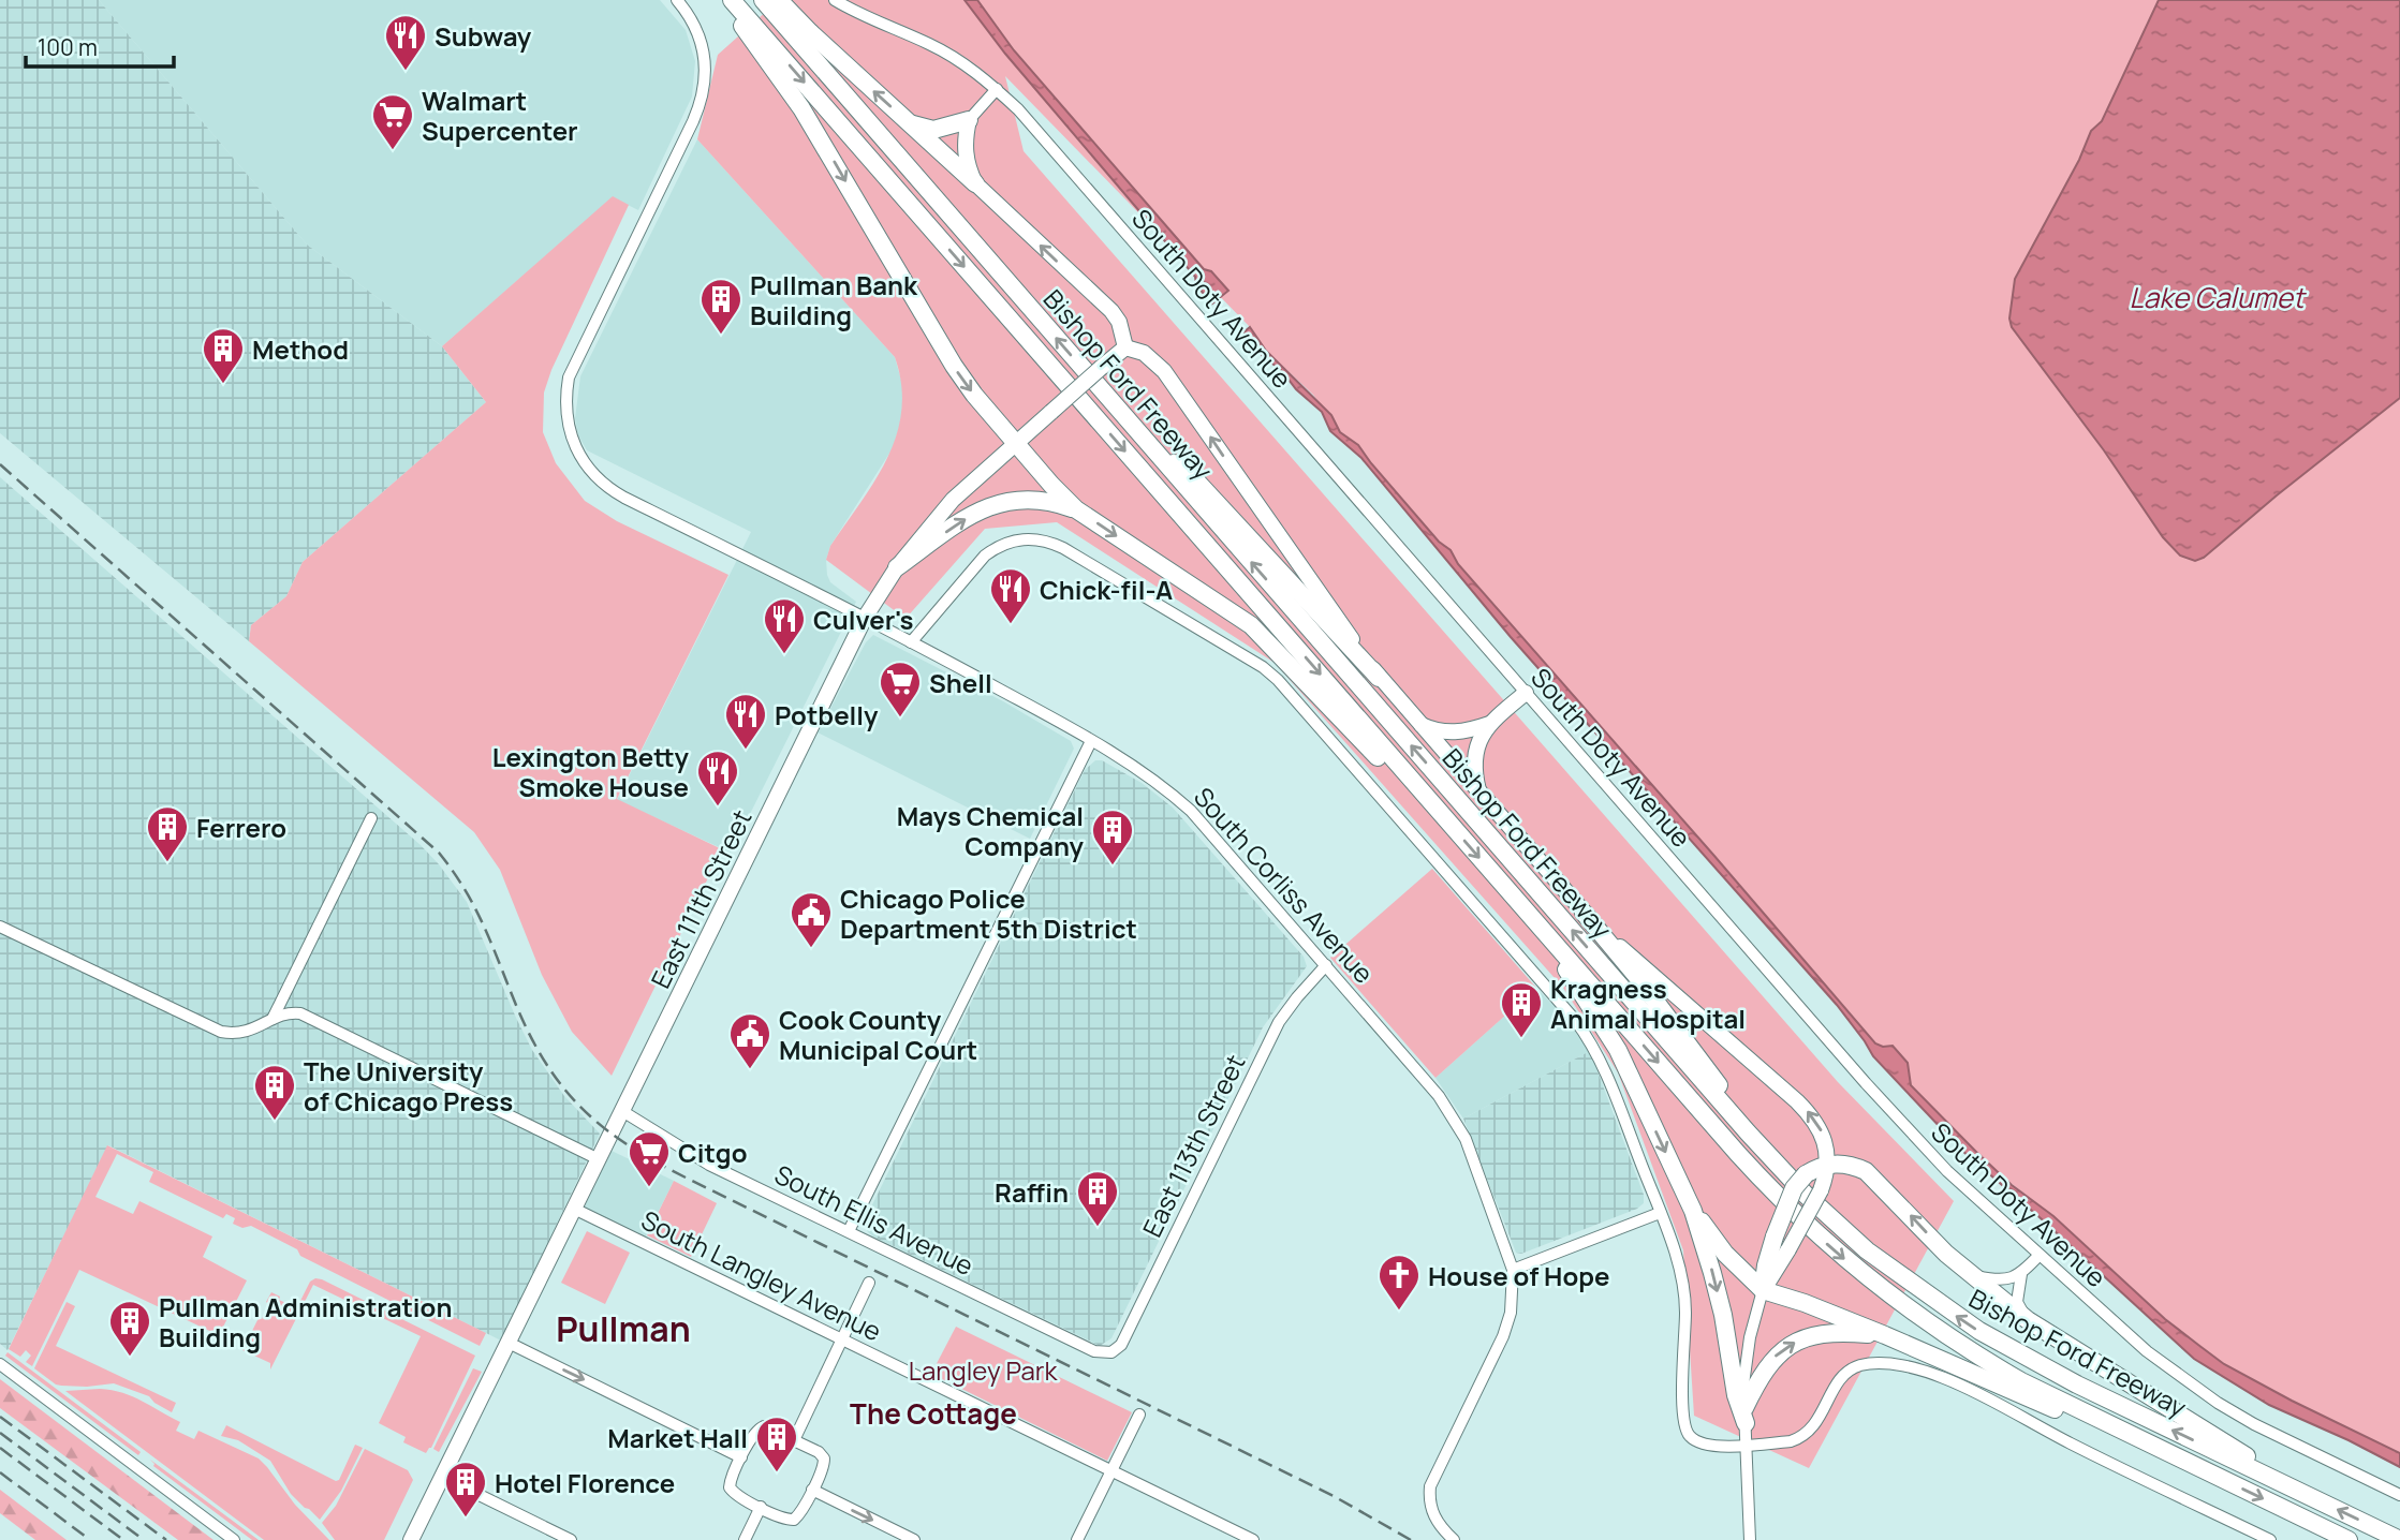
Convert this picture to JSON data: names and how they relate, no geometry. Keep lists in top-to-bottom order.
{
  "streets": {
    "highway": ["Bishop Ford Freeway"],
    "main road": ["East 111th Street"],
    "street": [
      "South Doty Avenue",
      "South Corliss Avenue",
      "East 113th Street",
      "South Ellis Avenue",
      "South Langley Avenue"
    ]
  },
  "crossings": [
    ["South Corliss Avenue", "East 111th Street"],
    ["South Corliss Avenue", "East 113th Street"],
    ["East 111th Street", "South Ellis Avenue"],
    ["East 111th Street", "South Langley Avenue"],
    ["East 113th Street", "South Ellis Avenue"]
  ],
  "districts": ["Pullman", "The Cottage"],
  "water": ["Lake Calumet"],
  "parks": ["Langley Park"],
  "places": {
    "restaurant": [
      "Subway",
      "Chick-fil-A",
      "Culver's",
      "Potbelly",
      "Lexington Betty Smoke House"
    ],
    "supermarket": ["Walmart Supercenter", "Shell", "Citgo"],
    "building": [
      "Pullman Bank Building",
      "Method",
      "Ferrero",
      "Mays Chemical Company",
      "Kragness Animal Hospital",
      "The University of Chicago Press",
      "Raffin",
      "Pullman Administration Building",
      "Market Hall",
      "Hotel Florence"
    ],
    "public building": ["Chicago Police Department 5th District", "Cook County Municipal Court"],
    "church": ["House of Hope"]
  },
  "scale_bar": "100 m"
}
